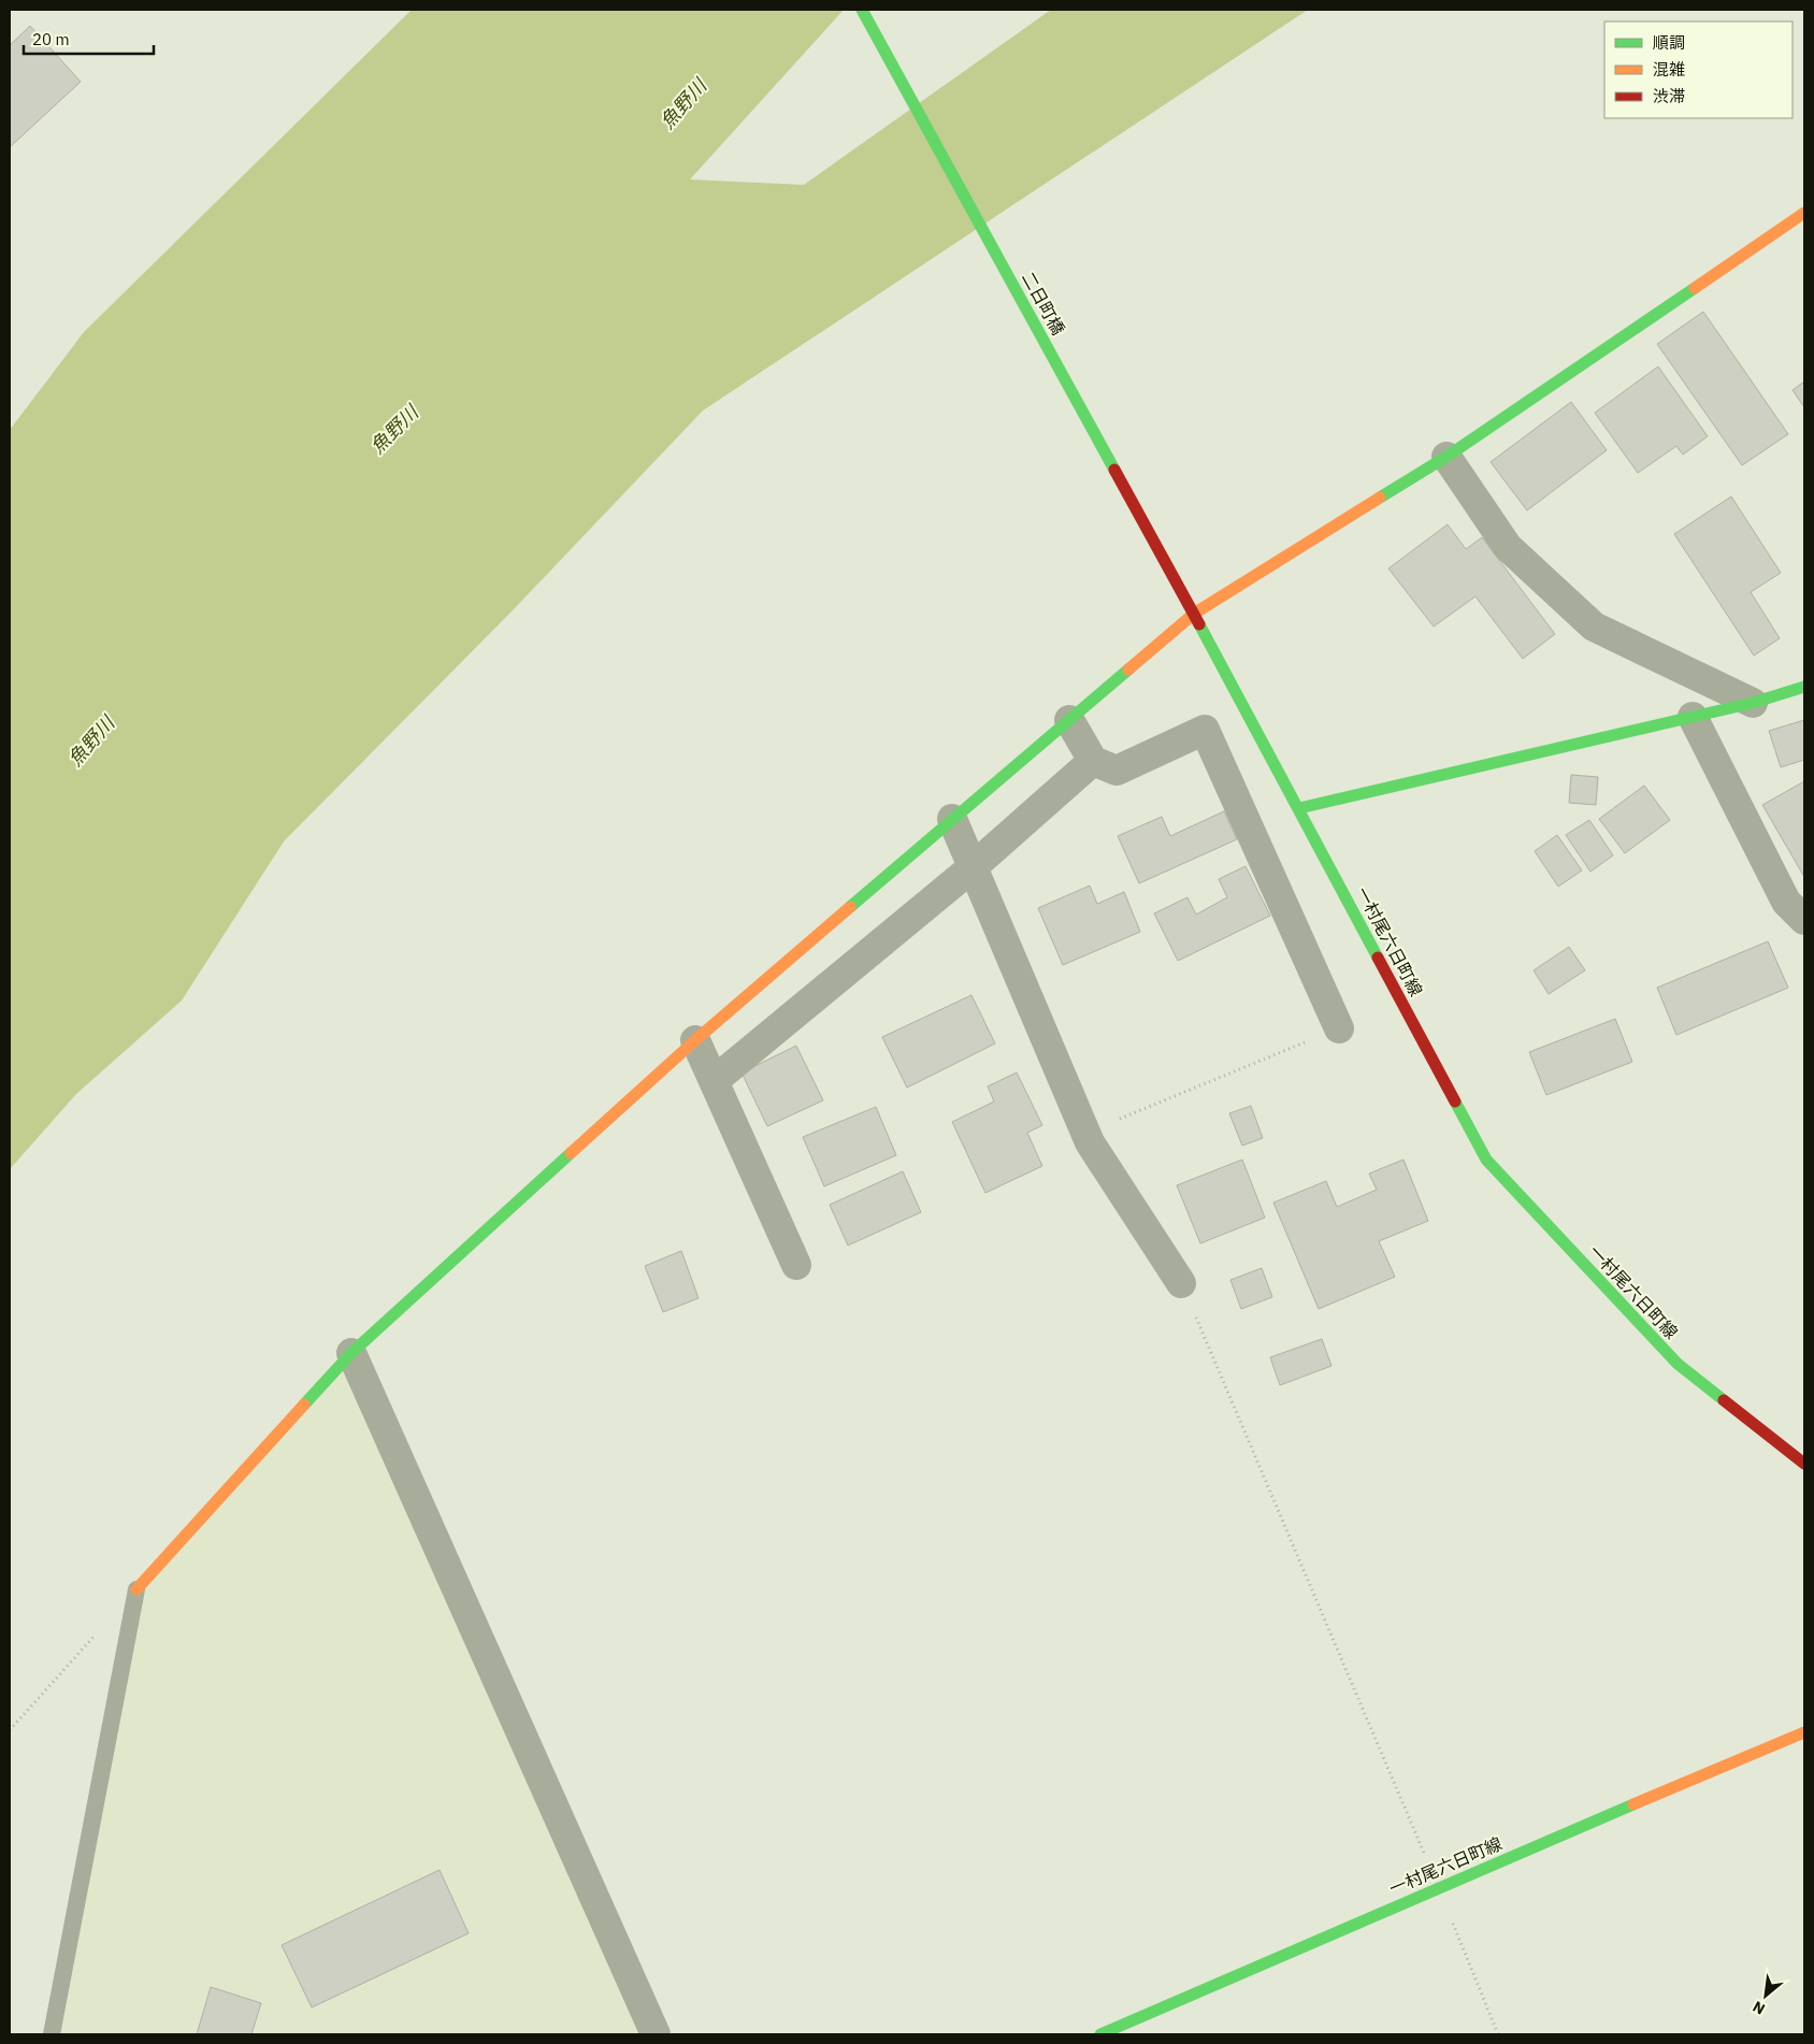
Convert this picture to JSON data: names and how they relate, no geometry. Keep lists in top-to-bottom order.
{
  "streets": {
    "street": ["二日町橋", "一村尾六日町線"]
  },
  "crossings": [
    ["二日町橋", "一村尾六日町線"]
  ],
  "water": ["魚野川"],
  "legend": ["順調", "混雑", "渋滞"],
  "scale_bar": "20 m",
  "north": "bottom left"
}
